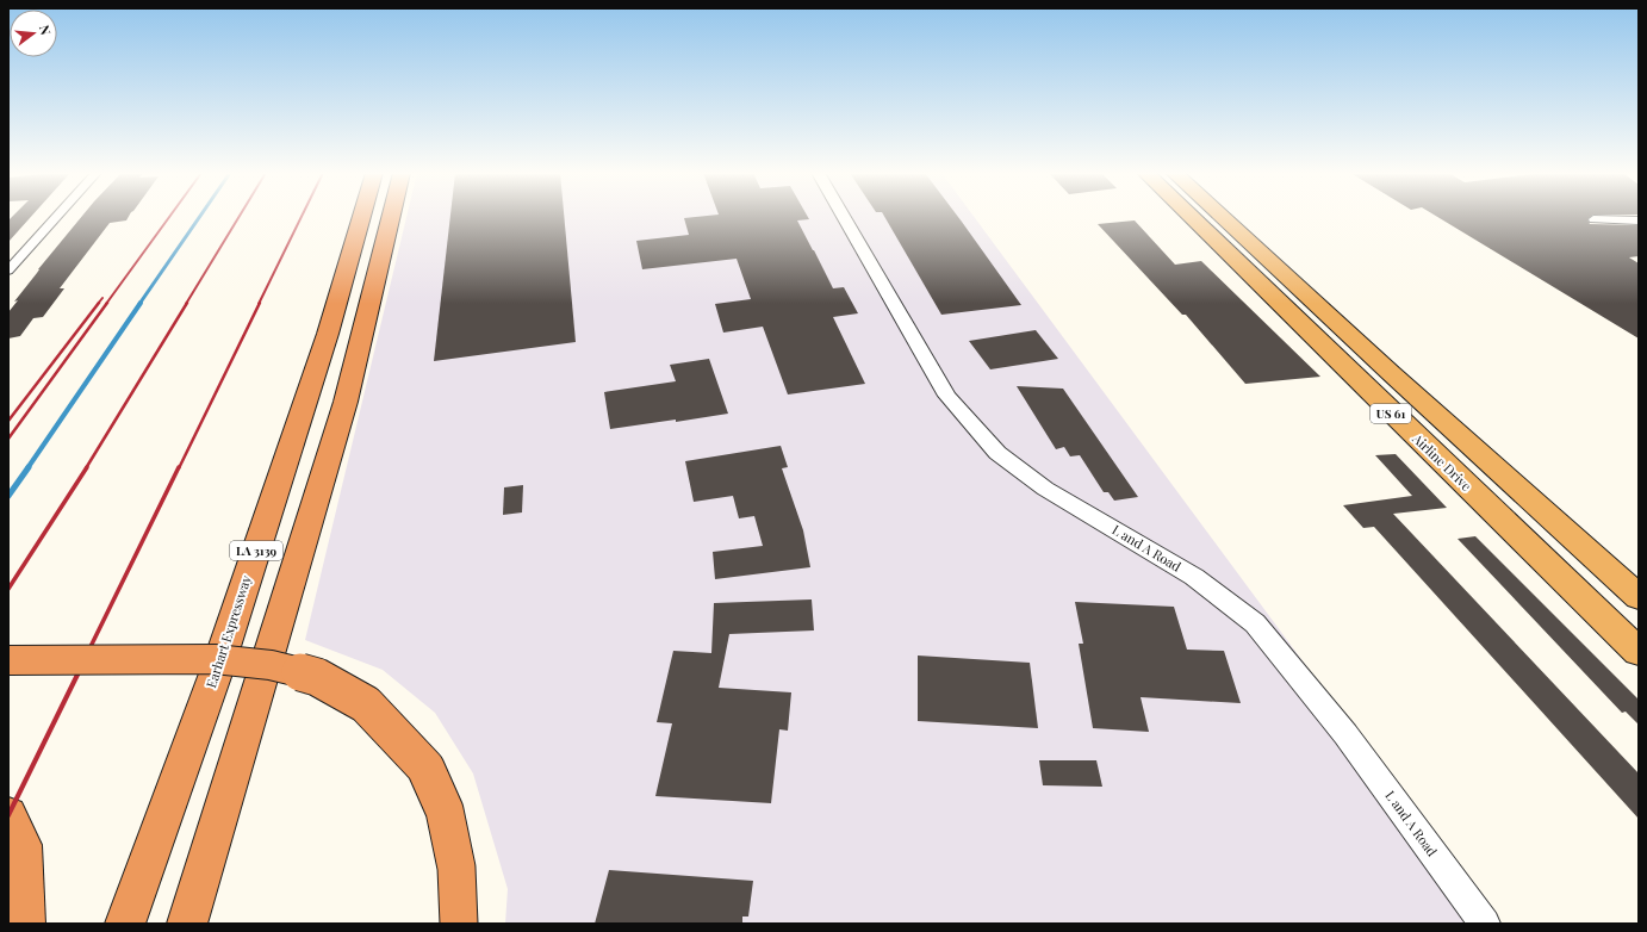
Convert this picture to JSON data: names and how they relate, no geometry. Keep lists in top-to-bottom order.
{
  "streets": {
    "highway": [
      "US 61",
      "Airline Drive",
      "LA 3139",
      "Earhart Expressway"
    ],
    "street": ["L and A Road"]
  },
  "north": "right"
}
